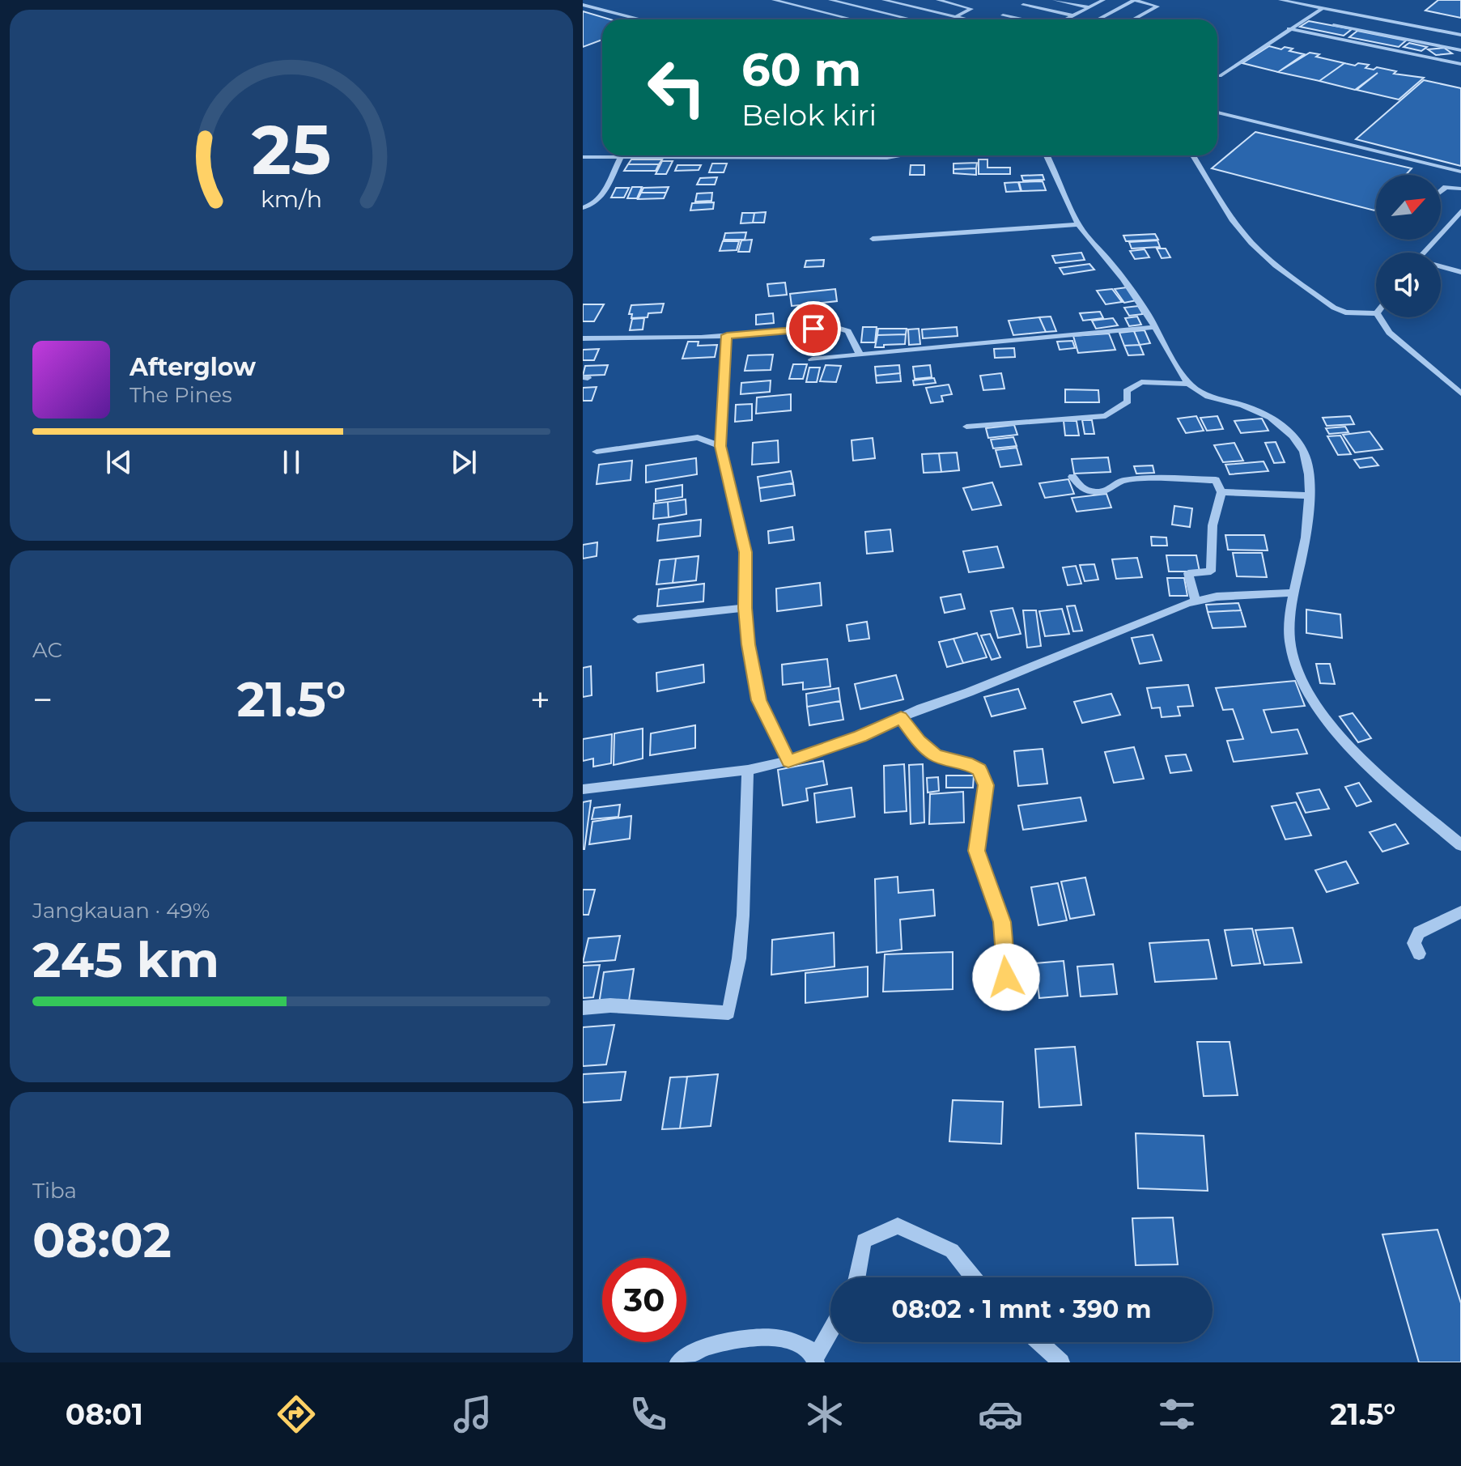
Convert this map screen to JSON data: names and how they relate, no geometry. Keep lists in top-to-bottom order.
{
  "north": "top right",
  "page": {
    "turn": ["60 m", "Belok kiri"],
    "song": ["Afterglow", "The Pines"],
    "tile": [
      "AC",
      ["Jangkauan · 49%", "245 km"],
      ["Tiba", "08:02"]
    ],
    "heat": ["−", "21.5°", "+"],
    "limit": "30",
    "trip": "08:02 · 1 mnt · 390 m",
    "tabs": ["08:01", "21.5°"],
    "gauge": ["25", "km/h"]
  }
}
